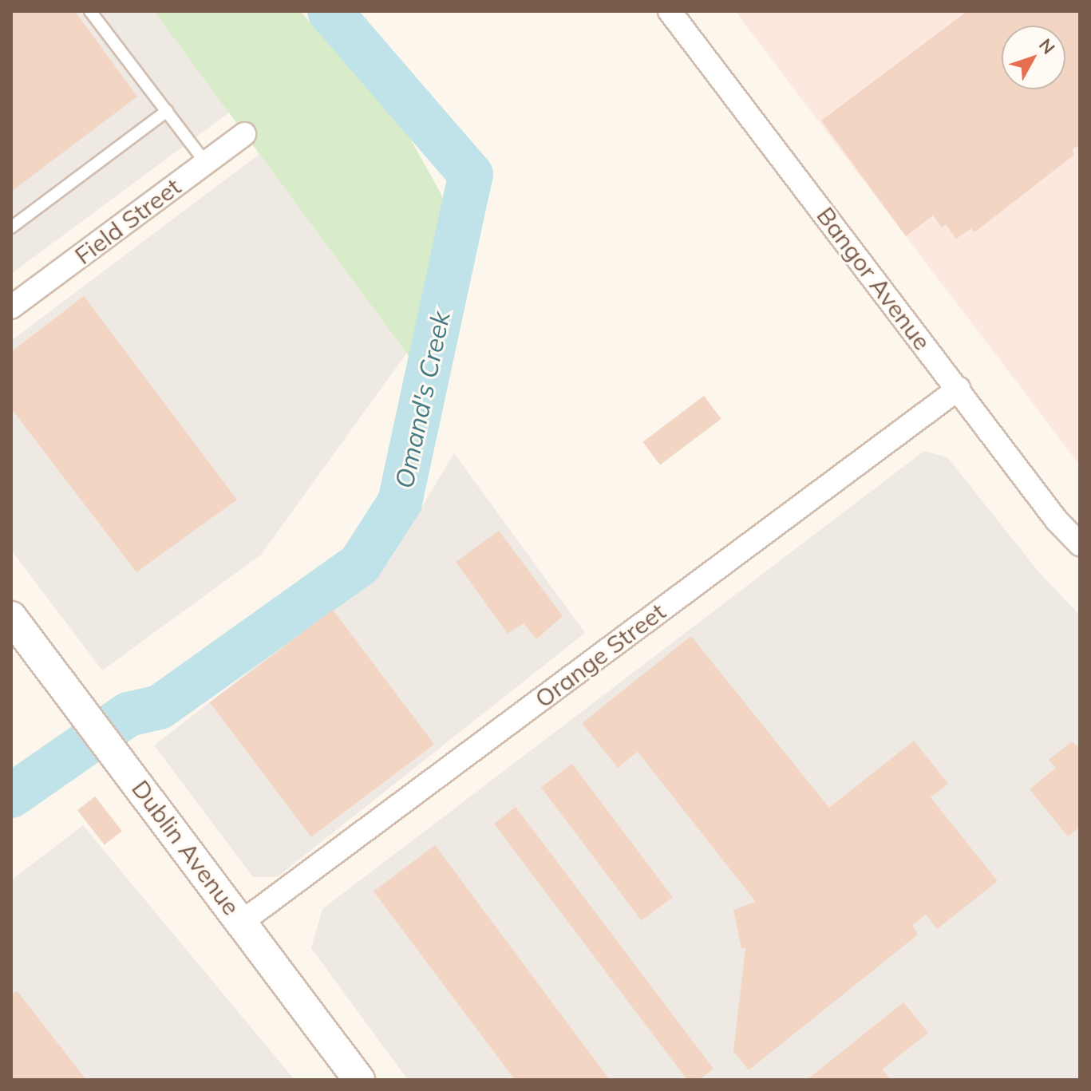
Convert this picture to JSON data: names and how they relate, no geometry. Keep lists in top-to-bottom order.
{
  "streets": {
    "main road": ["Dublin Avenue"],
    "street": ["Field Street", "Bangor Avenue", "Orange Street"]
  },
  "crossings": [
    ["Bangor Avenue", "Orange Street"],
    ["Orange Street", "Dublin Avenue"]
  ],
  "water": ["Omand's Creek"],
  "north": "top right"
}
